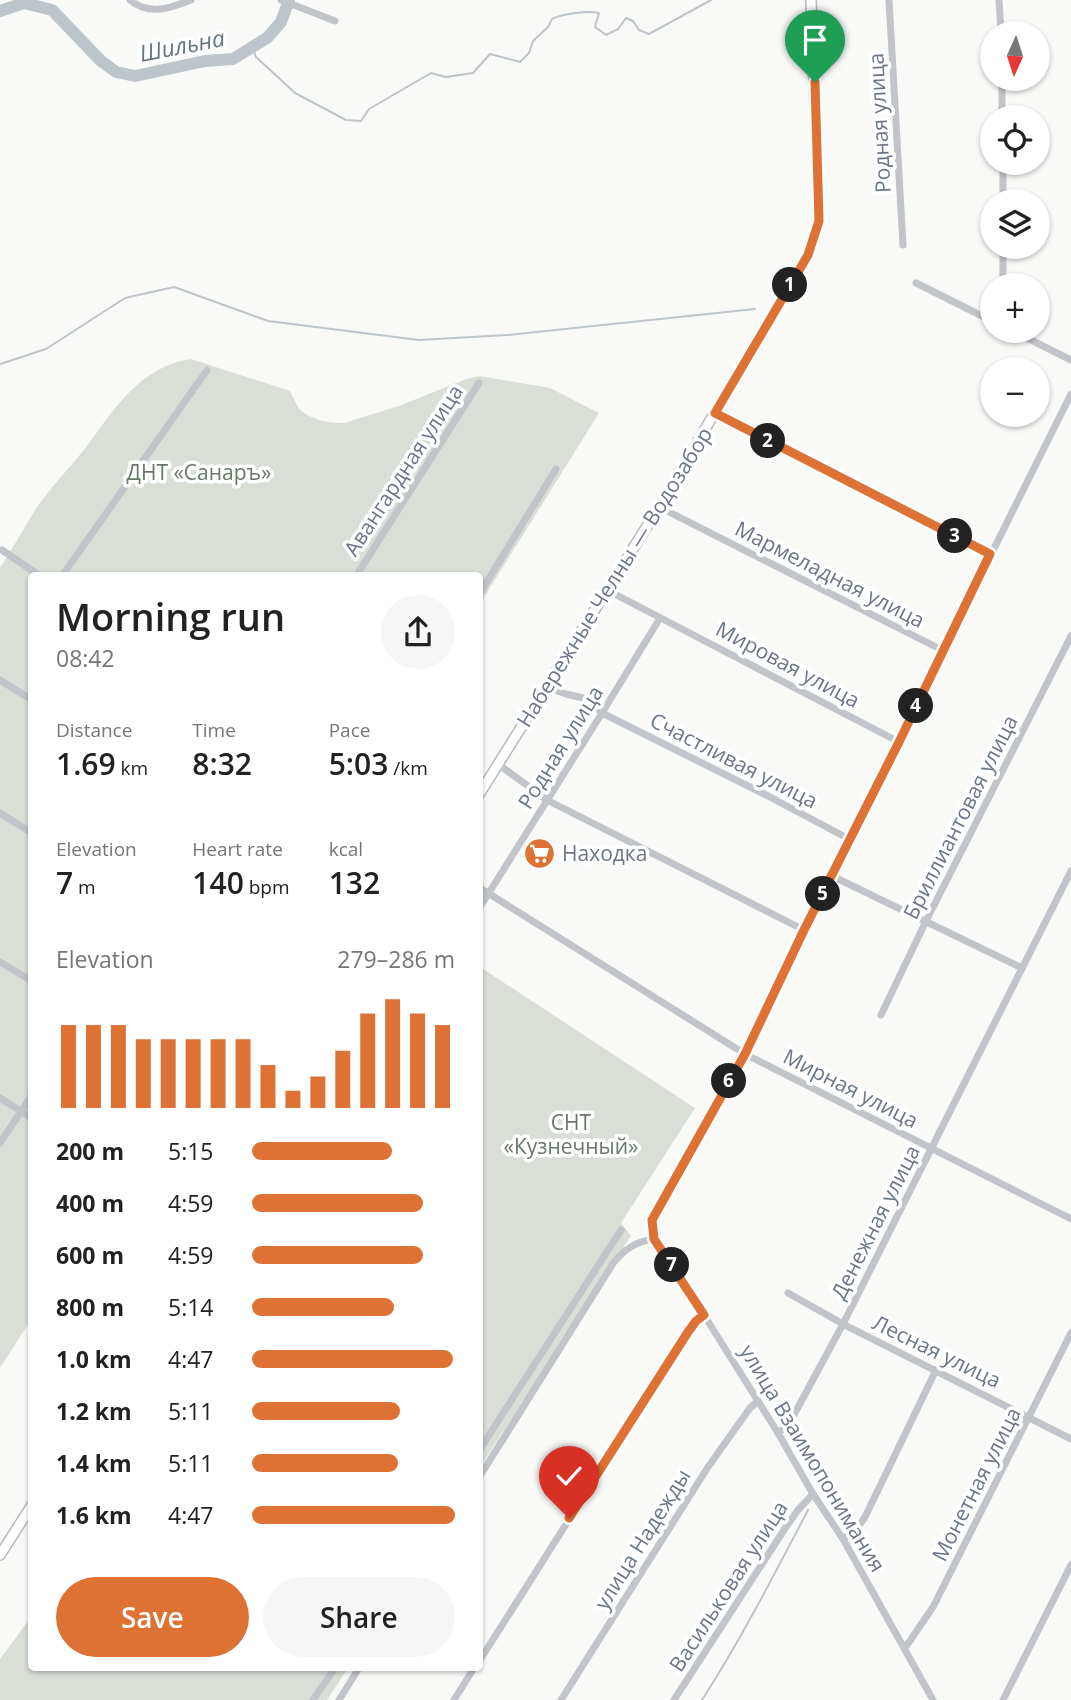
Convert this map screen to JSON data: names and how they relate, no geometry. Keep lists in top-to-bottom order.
{
  "streets": {
    "main road": ["Набережные Челны — Водозабор"],
    "street": [
      "Родная улица",
      "Авангардная улица",
      "Мармеладная улица",
      "Мировая улица",
      "Счастливая улица",
      "Бриллиантовая улица",
      "Мирная улица",
      "Денежная улица",
      "Лесная улица",
      "улица Взаимопонимания",
      "Монетная улица",
      "улица Надежды",
      "Васильковая улица"
    ]
  },
  "crossings": [
    ["Родная улица", "Мировая улица"],
    ["Родная улица", "Счастливая улица"],
    ["Родная улица", "Мирная улица"],
    ["Мармеладная улица", "Набережные Челны — Водозабор"],
    ["Набережные Челны — Водозабор", "Мировая улица"],
    ["Набережные Челны — Водозабор", "Счастливая улица"],
    ["Мирная улица", "Денежная улица"],
    ["Денежная улица", "Лесная улица"],
    ["Денежная улица", "улица Взаимопонимания"],
    ["Лесная улица", "Монетная улица"],
    ["улица Взаимопонимания", "Монетная улица"],
    ["улица Взаимопонимания", "улица Надежды"],
    ["улица Взаимопонимания", "Васильковая улица"]
  ],
  "water": ["Шильна"],
  "parks": ["ДНТ «Санаръ»", "СНТ «Кузнечный»"],
  "places": {
    "supermarket": ["Находка"]
  },
  "north": "bottom",
  "page": {
    "map_buttons": ["+", "−"],
    "pins": [
      "1",
      "2",
      "3",
      "4",
      "5",
      "6",
      "7"
    ],
    "heading": ["Morning run", "08:42"],
    "stats": [
      ["Distance", "1.69 km"],
      ["Time", "8:32"],
      ["Pace", "5:03 /km"],
      ["Elevation", "7 m"],
      ["Heart rate", "140 bpm"],
      ["kcal", "132"]
    ],
    "chart": ["Elevation", "279–286 m"],
    "list": [
      {
        "name": "200 m",
        "note": "5:15"
      },
      {
        "name": "400 m",
        "note": "4:59"
      },
      {
        "name": "600 m",
        "note": "4:59"
      },
      {
        "name": "800 m",
        "note": "5:14"
      },
      {
        "name": "1.0 km",
        "note": "4:47"
      },
      {
        "name": "1.2 km",
        "note": "5:11"
      },
      {
        "name": "1.4 km",
        "note": "5:11"
      },
      {
        "name": "1.6 km",
        "note": "4:47"
      }
    ],
    "buttons": ["Save", "Share"]
  }
}
